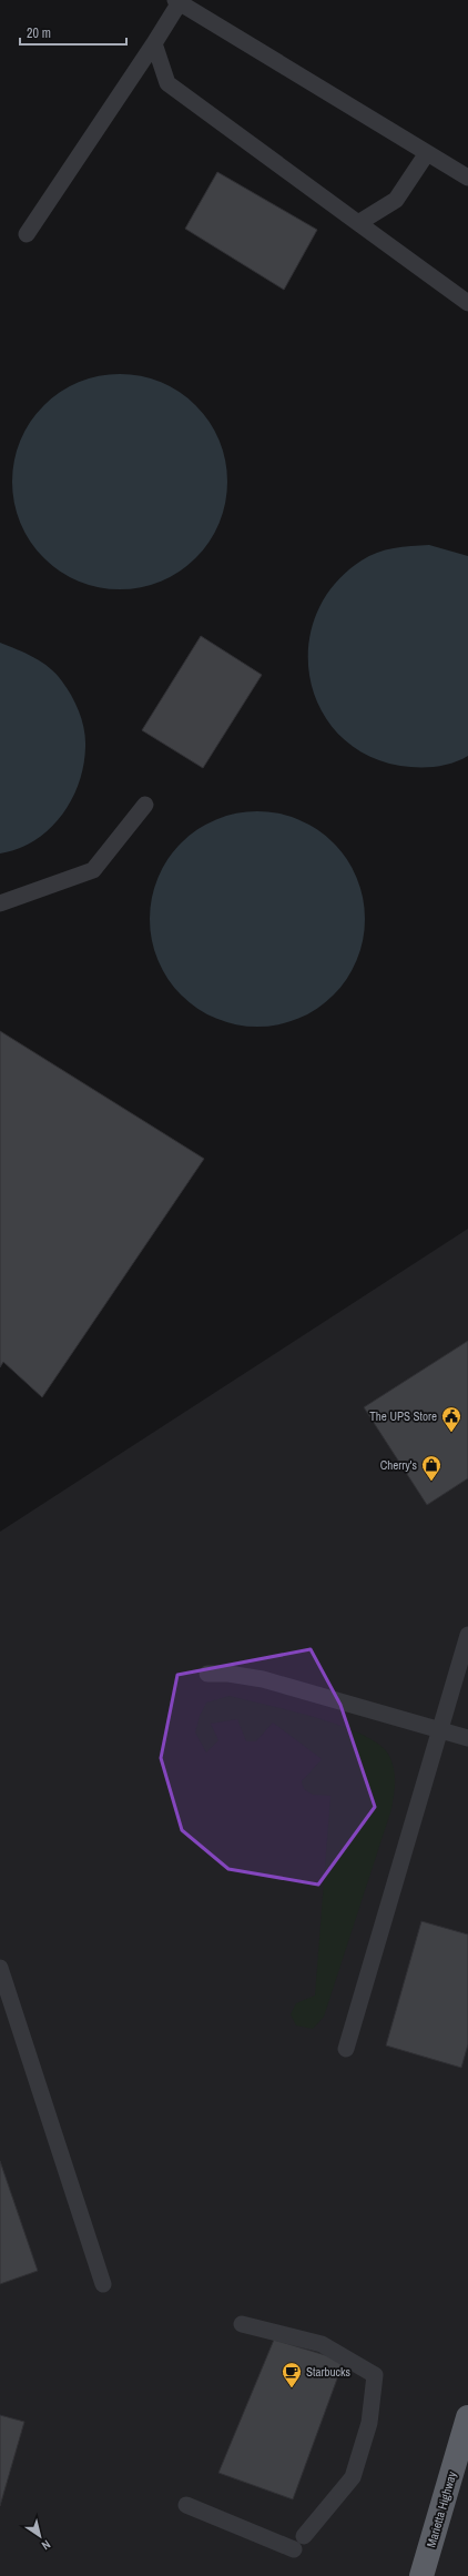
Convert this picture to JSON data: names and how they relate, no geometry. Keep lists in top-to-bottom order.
{
  "streets": {
    "highway": ["Marietta Highway"]
  },
  "places": {
    "public building": ["The UPS Store"],
    "shop": ["Cherry's"],
    "cafe": ["Starbucks"]
  },
  "scale_bar": "20 m",
  "north": "bottom right"
}
